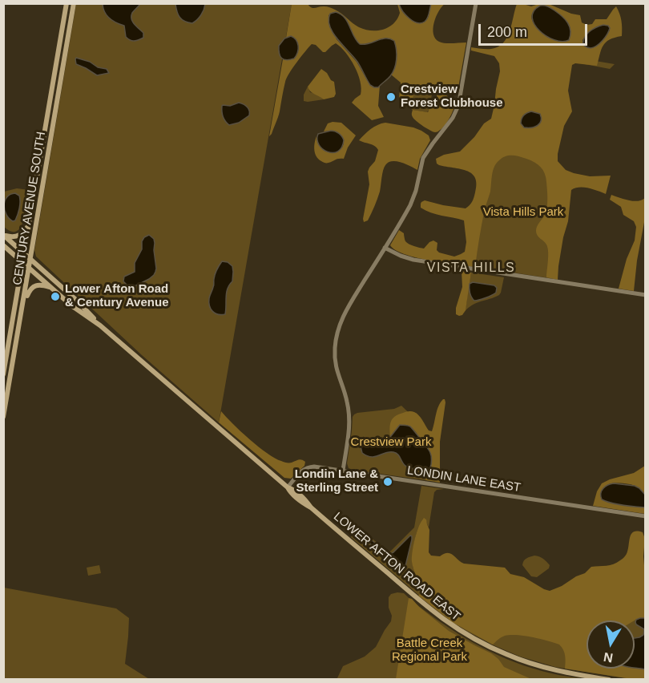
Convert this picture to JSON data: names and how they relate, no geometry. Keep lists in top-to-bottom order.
{
  "streets": {
    "main road": ["CENTURY AVENUE SOUTH", "LOWER AFTON ROAD EAST"],
    "street": ["LONDIN LANE EAST"]
  },
  "crossings": [
    ["CENTURY AVENUE SOUTH", "LOWER AFTON ROAD EAST"],
    ["LONDIN LANE EAST", "LOWER AFTON ROAD EAST"]
  ],
  "districts": ["VISTA HILLS"],
  "parks": ["Vista Hills Park", "Crestview Park", "Battle Creek Regional Park"],
  "places": ["Crestview Forest Clubhouse", "Lower Afton Road & Century Avenue", "Londin Lane & Sterling Street"],
  "scale_bar": "200 m",
  "north": "bottom"
}
